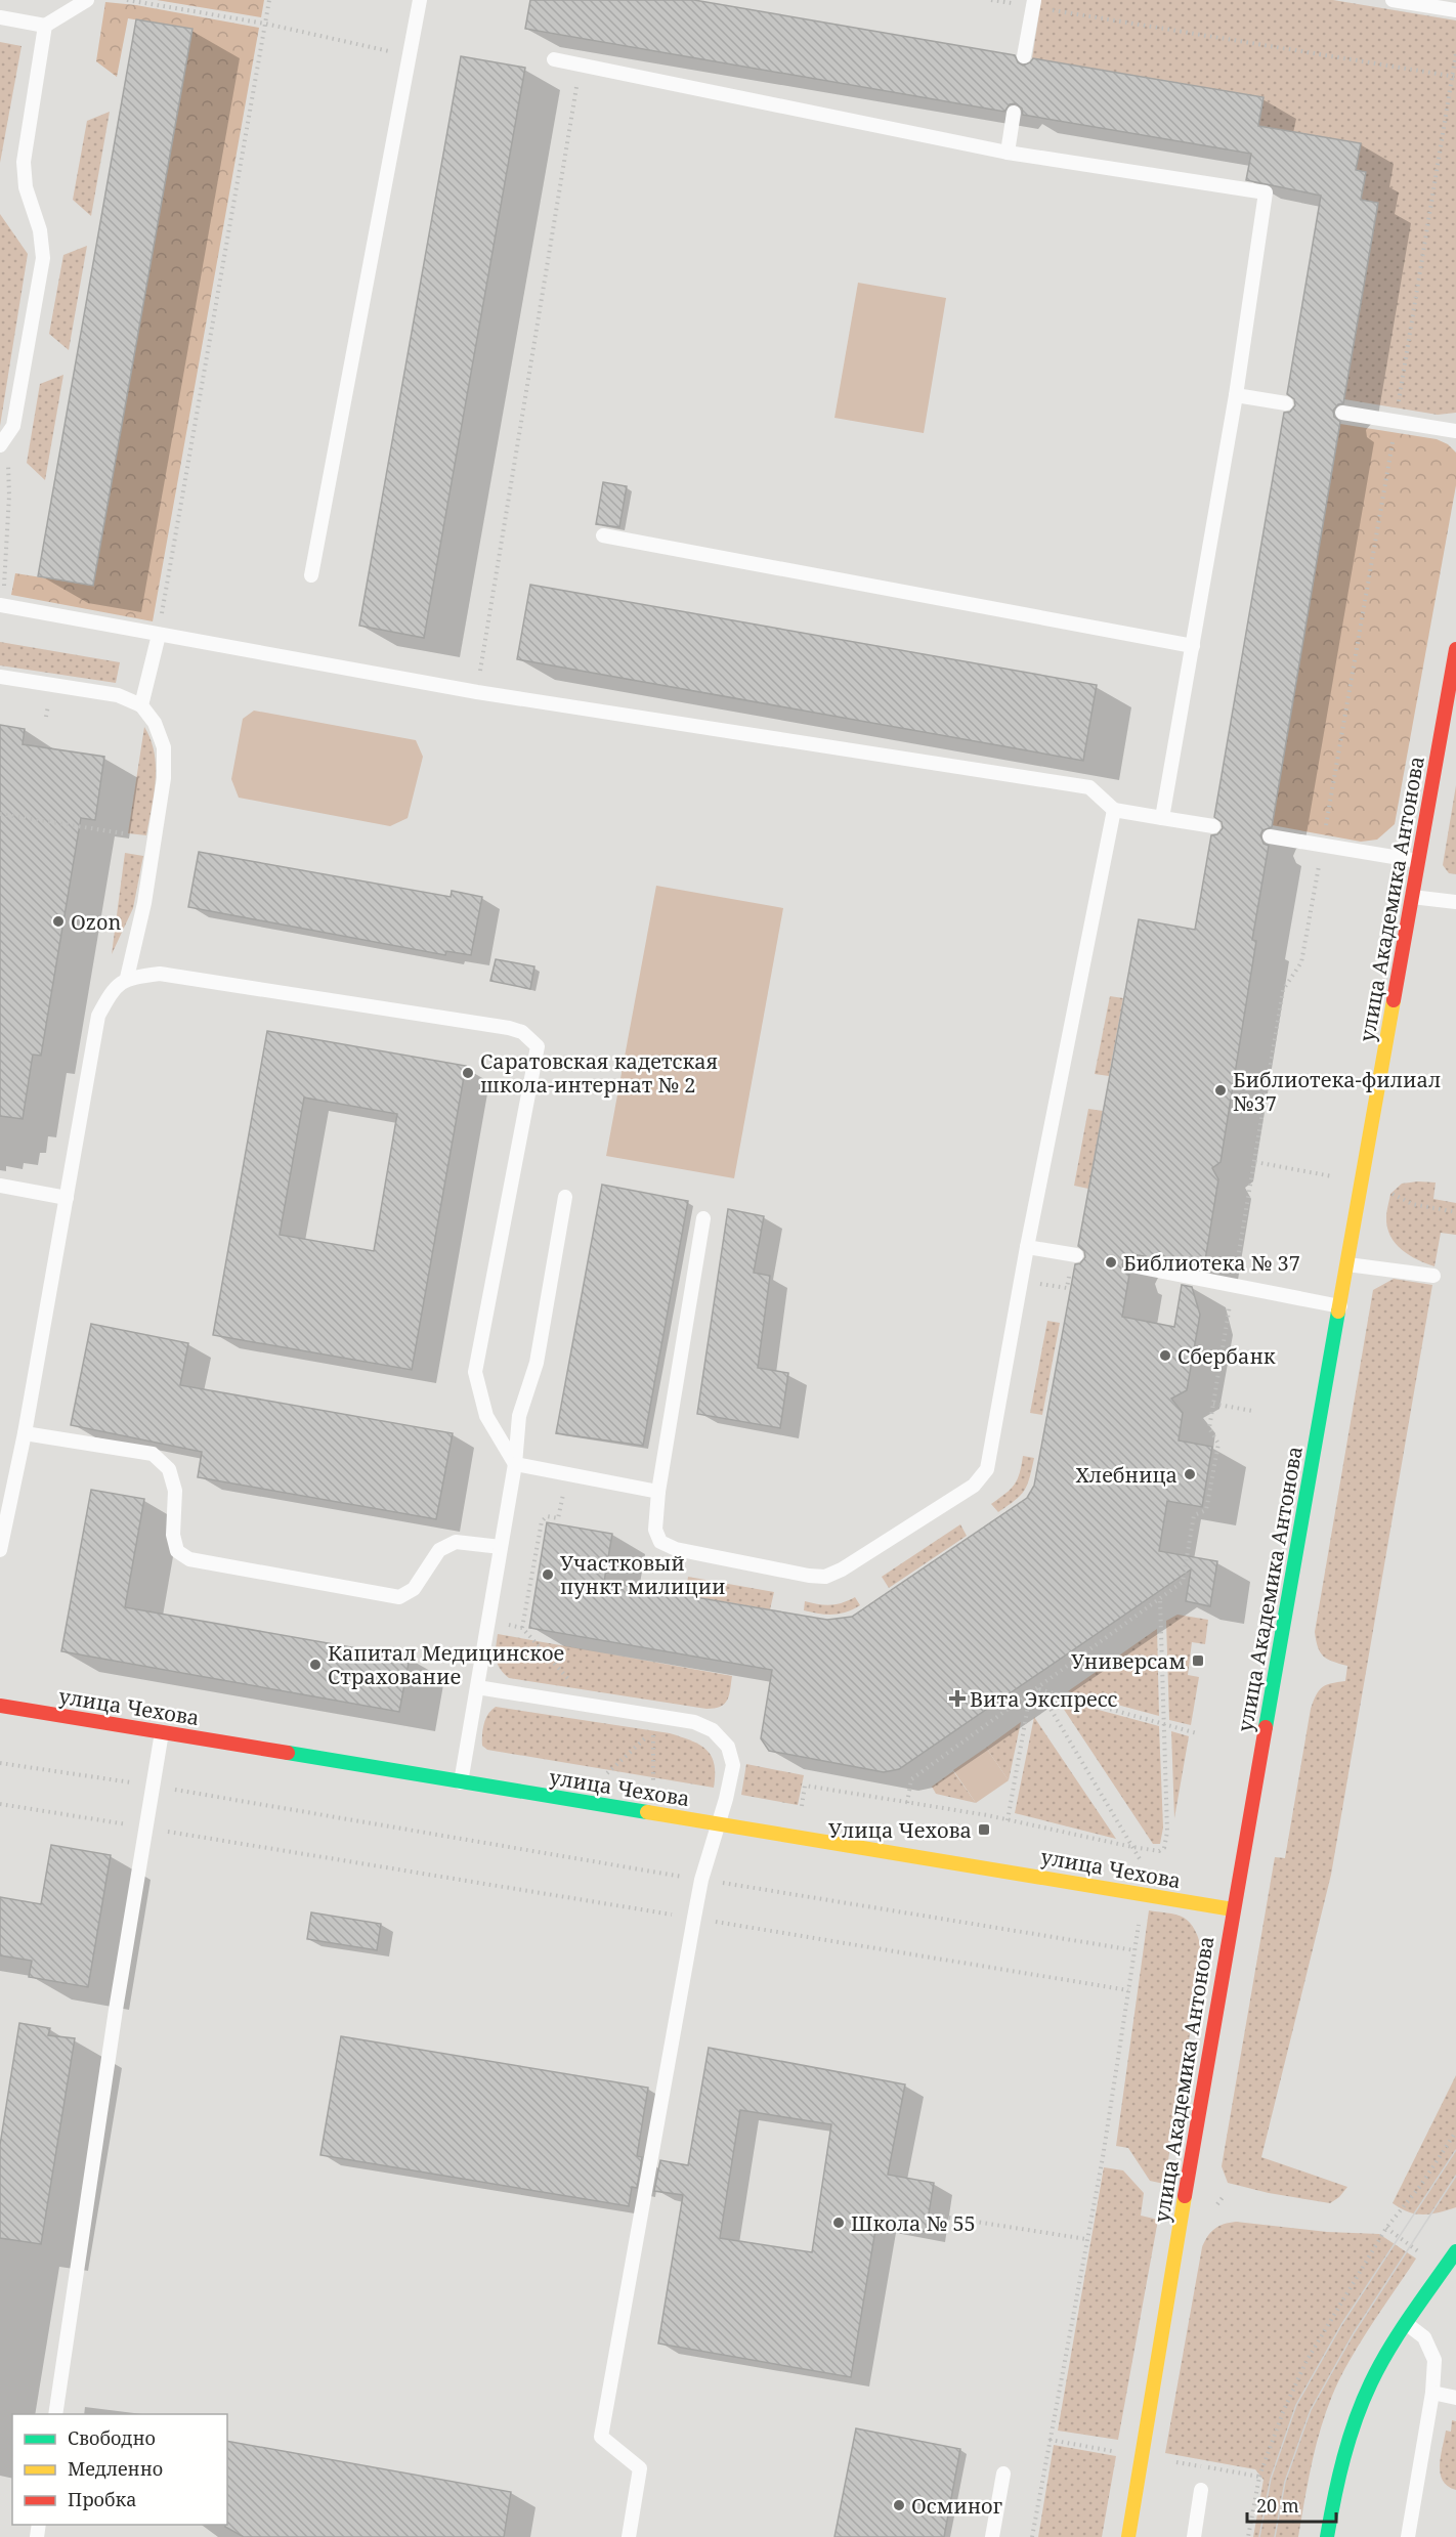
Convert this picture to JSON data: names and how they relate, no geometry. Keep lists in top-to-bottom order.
{
  "streets": {
    "main road": ["улица Академика Антонова", "улица Чехова"]
  },
  "crossings": [
    ["улица Академика Антонова", "улица Чехова"]
  ],
  "places": {
    "other": [
      "Ozon",
      "Саратовская кадетская школа-интернат № 2",
      "Библиотека-филиал №37",
      "Библиотека № 37",
      "Сбербанк",
      "Хлебница",
      "Участковый пункт милиции",
      "Капитал Медицинское Страхование",
      "Школа № 55",
      "Осминог"
    ],
    "transit": ["Универсам", "Улица Чехова"],
    "health": ["Вита Экспресс"]
  },
  "legend": ["Свободно", "Медленно", "Пробка"],
  "scale_bar": "20 m"
}
